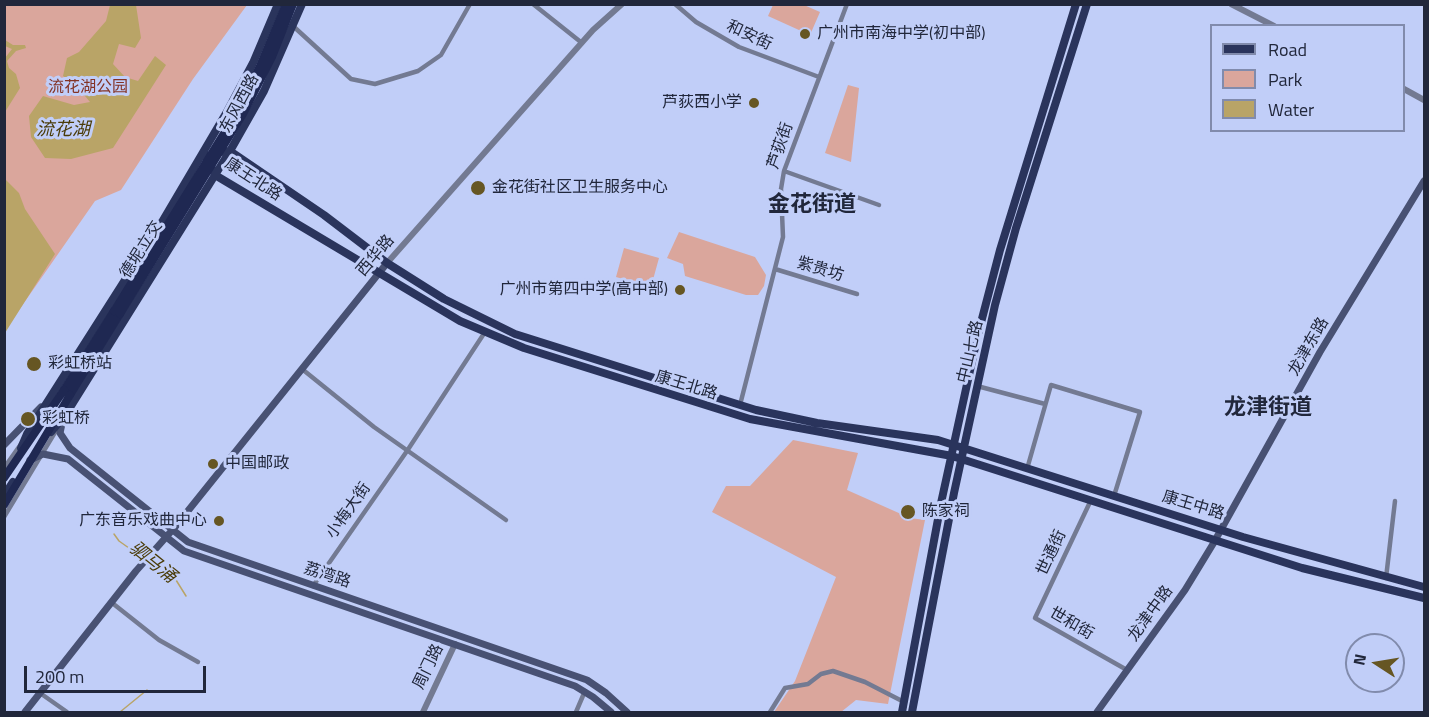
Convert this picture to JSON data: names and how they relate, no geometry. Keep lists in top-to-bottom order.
{
  "streets": {
    "highway": ["德坭立交"],
    "main road": [
      "东风西路",
      "康王北路",
      "西华路",
      "龙津东路",
      "中山七路",
      "康王中路",
      "荔湾路",
      "龙津中路"
    ],
    "street": [
      "和安街",
      "芦荻街",
      "紫贵坊",
      "小梅大街",
      "世通街",
      "世和街",
      "周门路"
    ]
  },
  "crossings": [
    ["和安街", "芦荻街"],
    ["东风西路", "康王北路"],
    ["东风西路", "荔湾路"],
    ["芦荻街", "康王北路"],
    ["芦荻街", "紫贵坊"],
    ["康王北路", "西华路"],
    ["康王北路", "中山七路"],
    ["康王北路", "康王中路"],
    ["康王北路", "小梅大街"],
    ["西华路", "荔湾路"],
    ["龙津东路", "康王中路"],
    ["龙津东路", "龙津中路"],
    ["中山七路", "康王中路"],
    ["康王中路", "世通街"],
    ["康王中路", "龙津中路"],
    ["小梅大街", "荔湾路"],
    ["世通街", "世和街"],
    ["荔湾路", "周门路"],
    ["龙津中路", "世和街"]
  ],
  "districts": ["金花街道", "龙津街道"],
  "water": ["流花湖", "驷马涌"],
  "parks": ["流花湖公园"],
  "places": [
    "广州市南海中学(初中部)",
    "芦荻西小学",
    "金花街社区卫生服务中心",
    "广州市第四中学(高中部)",
    "彩虹桥站",
    "彩虹桥",
    "中国邮政",
    "陈家祠",
    "广东音乐戏曲中心"
  ],
  "legend": ["Road", "Park", "Water"],
  "scale_bar": "200 m",
  "north": "left"
}
